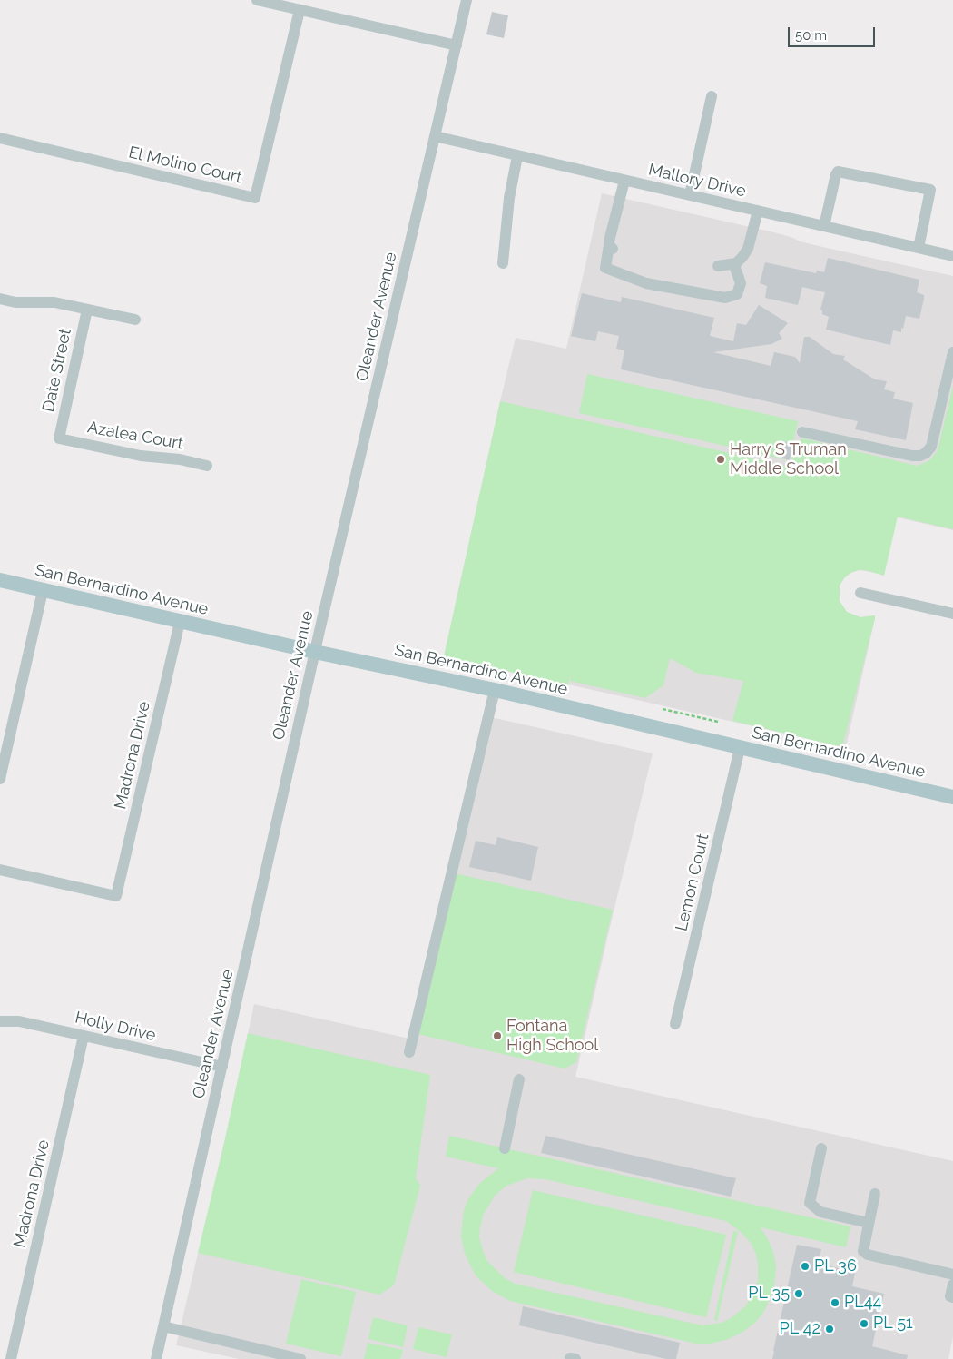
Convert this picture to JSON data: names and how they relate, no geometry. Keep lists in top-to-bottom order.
{
  "streets": {
    "main road": ["San Bernardino Avenue"],
    "street": [
      "El Molino Court",
      "Mallory Drive",
      "Oleander Avenue",
      "Date Street",
      "Azalea Court",
      "Madrona Drive",
      "Lemon Court",
      "Holly Drive"
    ]
  },
  "crossings": [
    ["Mallory Drive", "Oleander Avenue"],
    ["Oleander Avenue", "San Bernardino Avenue"],
    ["Oleander Avenue", "Holly Drive"],
    ["Date Street", "Azalea Court"],
    ["San Bernardino Avenue", "Madrona Drive"],
    ["San Bernardino Avenue", "Lemon Court"],
    ["Madrona Drive", "Holly Drive"]
  ],
  "places": [
    "Harry S Truman Middle School",
    "Fontana High School",
    "PL 36",
    "PL 35",
    "PL44",
    "PL 51",
    "PL 42"
  ],
  "scale_bar": "50 m"
}
